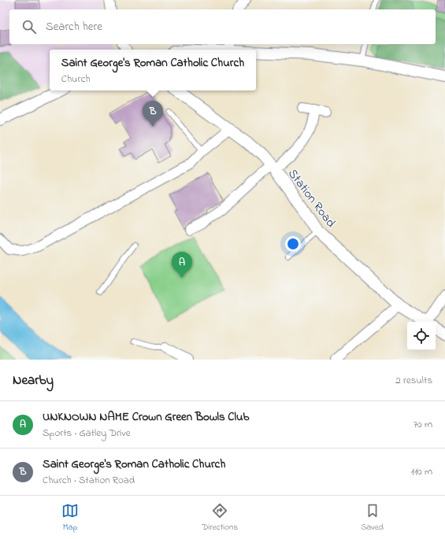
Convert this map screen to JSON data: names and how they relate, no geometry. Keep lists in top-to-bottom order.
{
  "streets": {
    "street": ["Station Road"]
  },
  "page": {
    "search": "Search here",
    "popup": ["Saint George's Roman Catholic Church", "Church"],
    "pins": ["B", "A"],
    "heading": ["Nearby", "2 results"],
    "list": [
      {
        "mark": "A",
        "name": "UNKNOWN NAME Crown Green Bowls Club",
        "note": "Sports · Gatley Drive",
        "value": "70 m"
      },
      {
        "mark": "B",
        "name": "Saint George's Roman Catholic Church",
        "note": "Church · Station Road",
        "value": "110 m"
      }
    ],
    "nav": ["Map", "Directions", "Saved"]
  }
}
